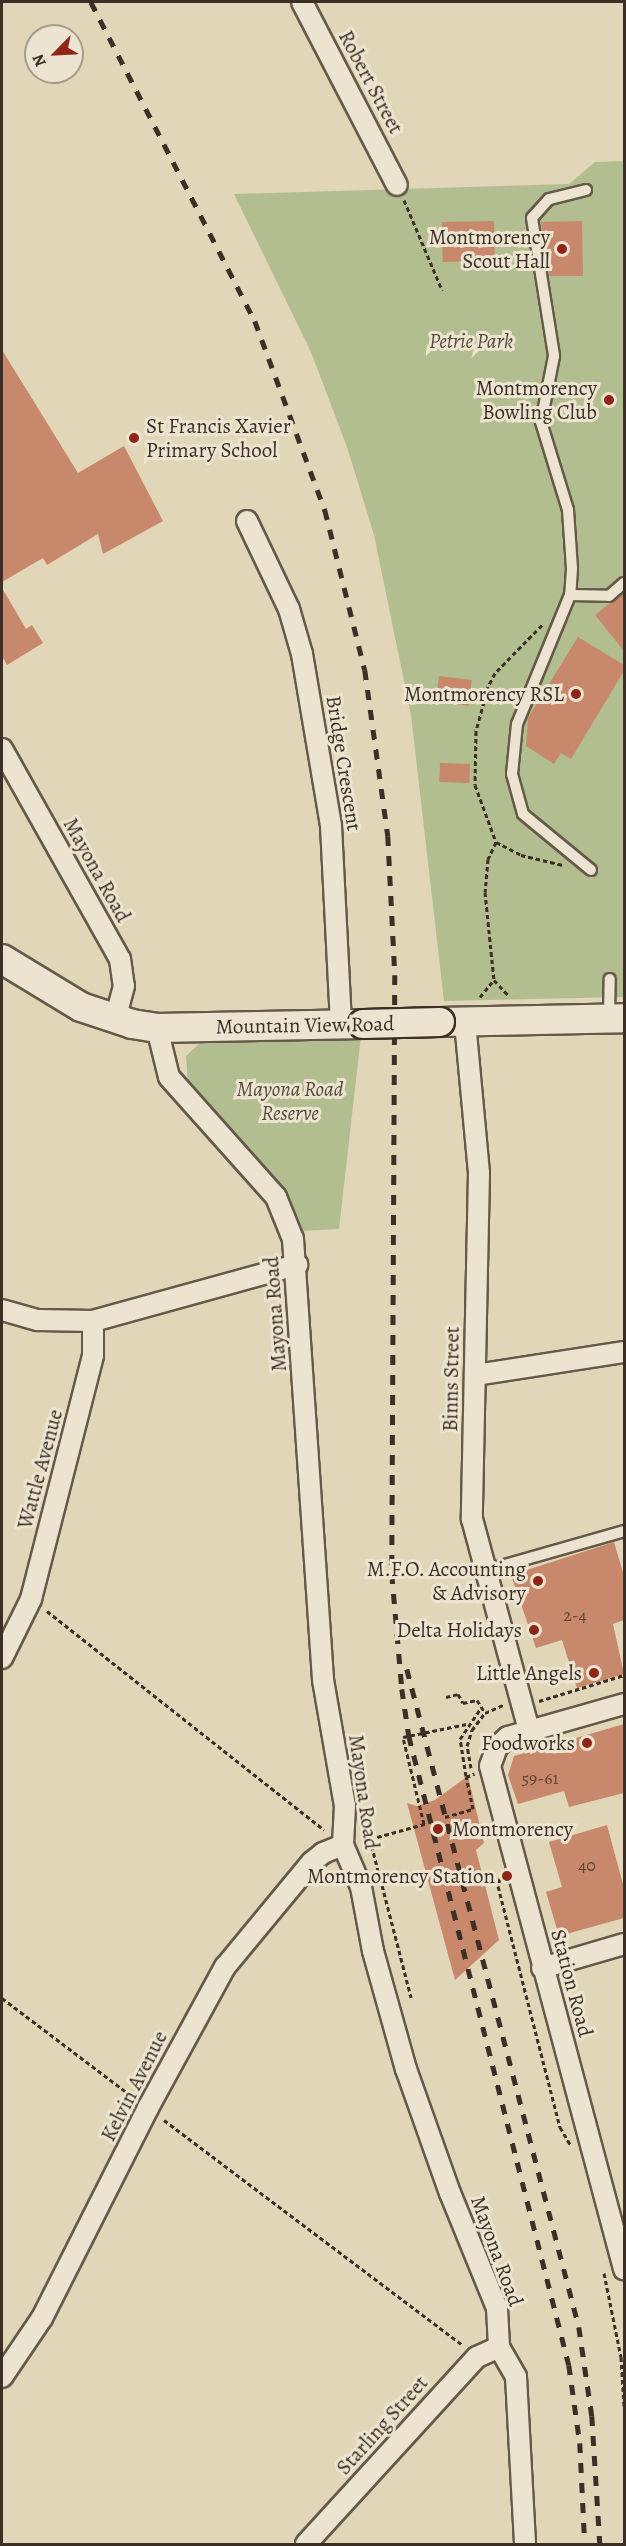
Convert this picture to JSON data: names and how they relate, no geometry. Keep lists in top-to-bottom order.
{
  "streets": {
    "street": [
      "Robert Street",
      "Bridge Crescent",
      "Mayona Road",
      "Mountain View Road",
      "Binns Street",
      "Wattle Avenue",
      "Station Road",
      "Kelvin Avenue",
      "Starling Street"
    ]
  },
  "crossings": [
    ["Bridge Crescent", "Mountain View Road"],
    ["Mayona Road", "Mountain View Road"],
    ["Mayona Road", "Kelvin Avenue"],
    ["Mayona Road", "Starling Street"],
    ["Mountain View Road", "Binns Street"],
    ["Binns Street", "Station Road"]
  ],
  "parks": ["Petrie Park", "Mayona Road Reserve"],
  "places": [
    "Montmorency Scout Hall",
    "Montmorency Bowling Club",
    "St Francis Xavier Primary School",
    "Montmorency RSL",
    "M.F.O. Accounting & Advisory",
    "Delta Holidays",
    "Little Angels",
    "Foodworks",
    "Montmorency",
    "Montmorency Station"
  ],
  "house_numbers": ["2-4", "59-61", "40"],
  "north": "bottom left"
}
